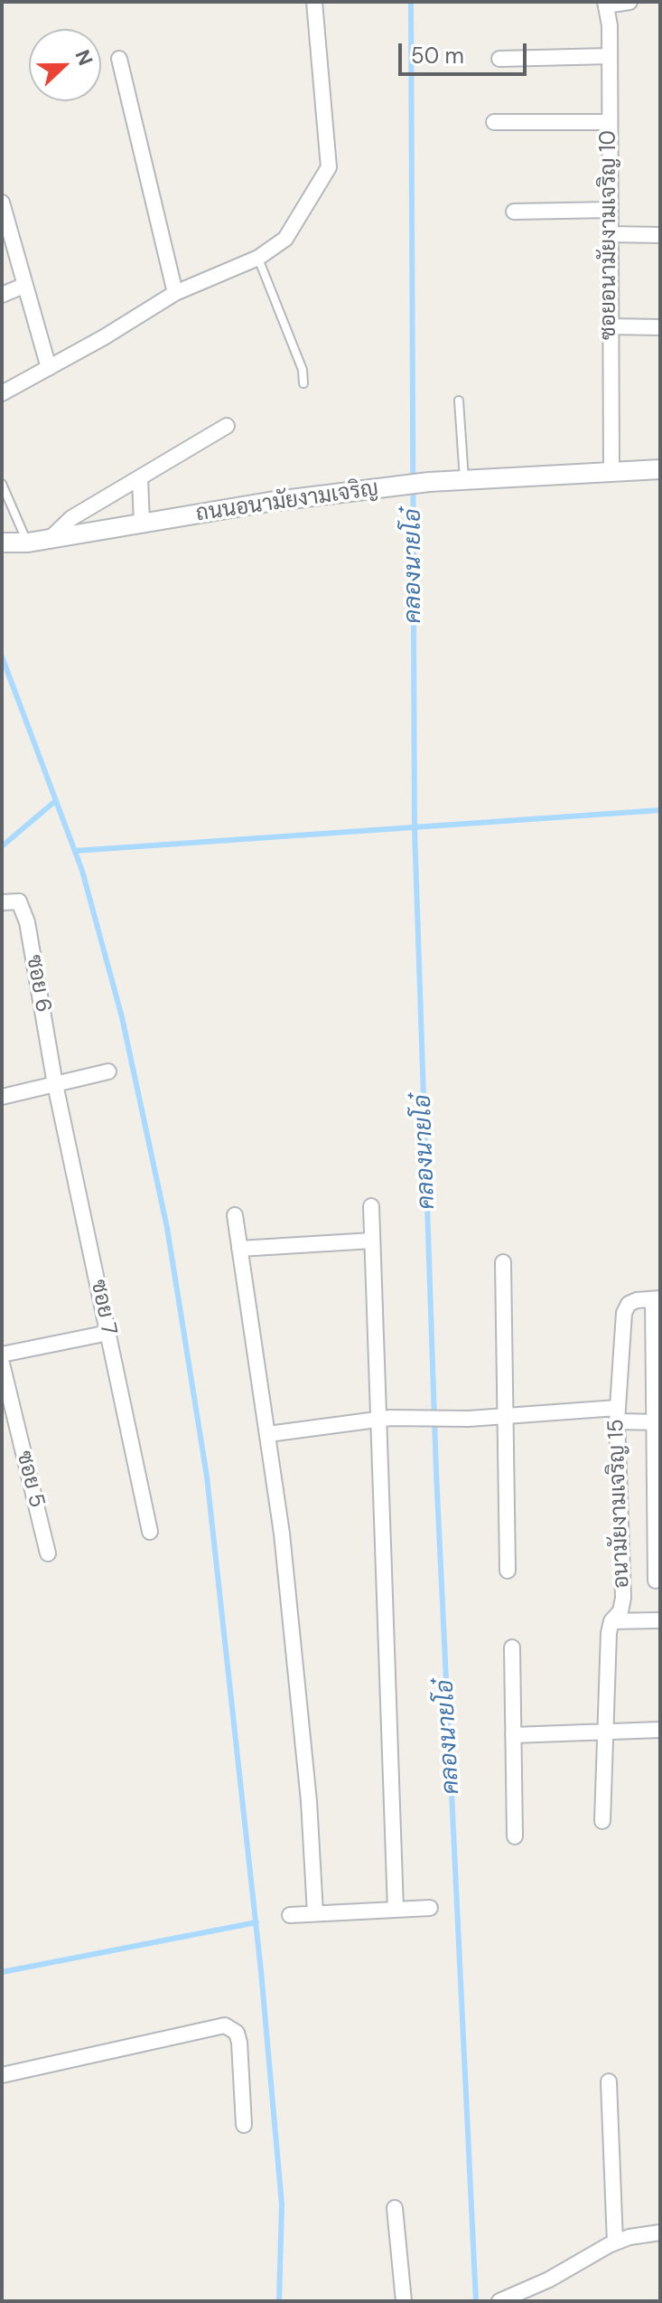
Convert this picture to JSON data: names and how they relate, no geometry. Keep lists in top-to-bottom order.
{
  "streets": {
    "street": [
      "ซอยอนามัยงามเจริญ 10",
      "ถนนอนามัยงามเจริญ",
      "ซอย 6",
      "ซอย 7",
      "ซอย 5",
      "อนามัยงามเจริญ 15"
    ]
  },
  "crossings": [
    ["ซอยอนามัยงามเจริญ 10", "ถนนอนามัยงามเจริญ"],
    ["ซอย 6", "ซอย 7"]
  ],
  "water": ["คลองนายโอ๋"],
  "scale_bar": "50 m",
  "north": "right"
}
